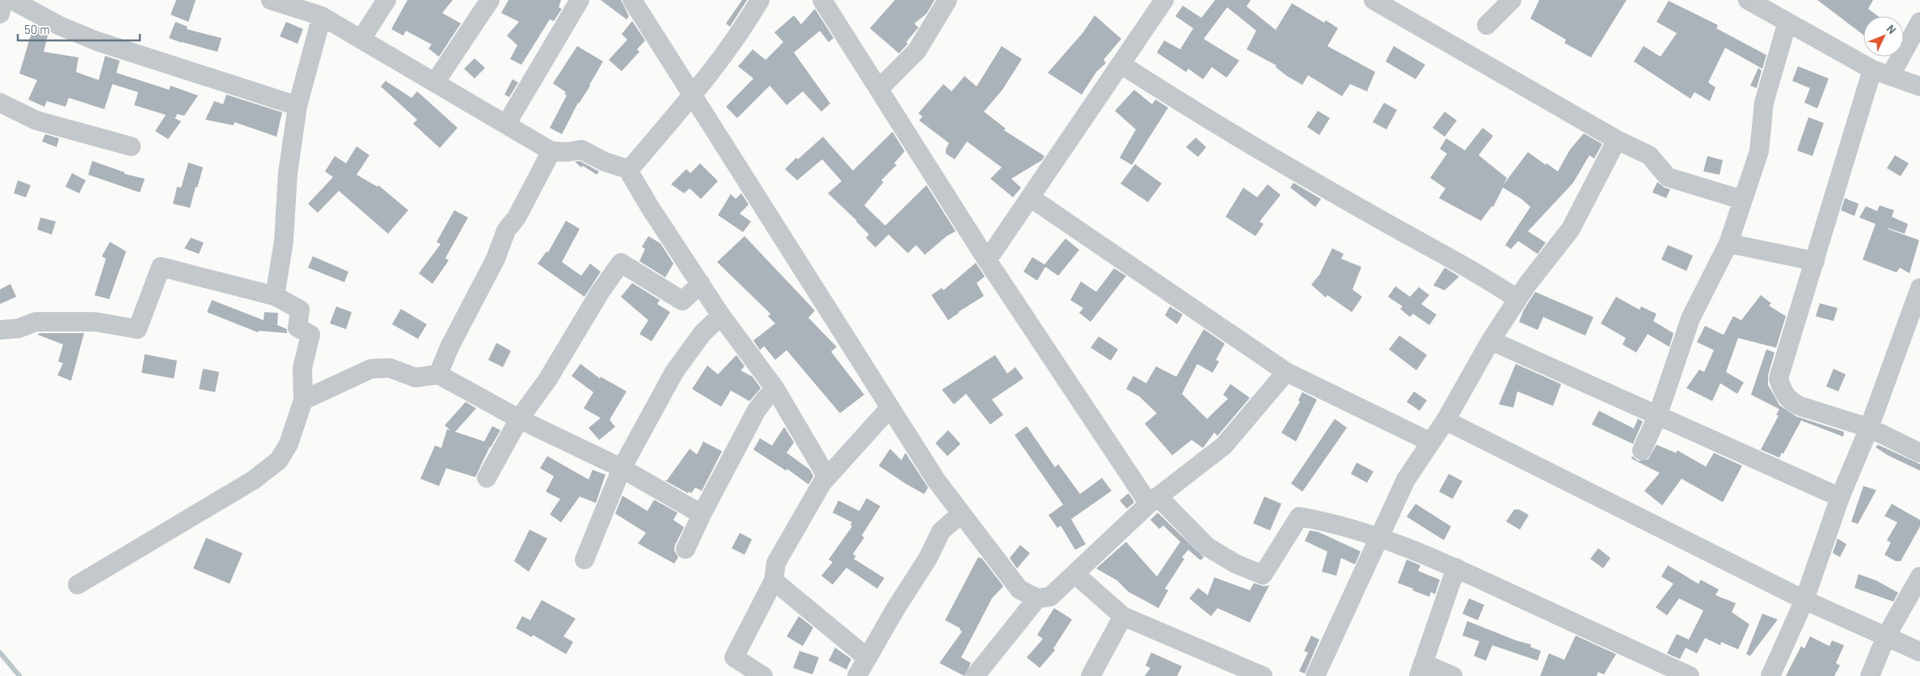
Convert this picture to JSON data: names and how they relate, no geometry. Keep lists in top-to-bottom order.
{
  "scale_bar": "50 m",
  "north": "top right"
}
